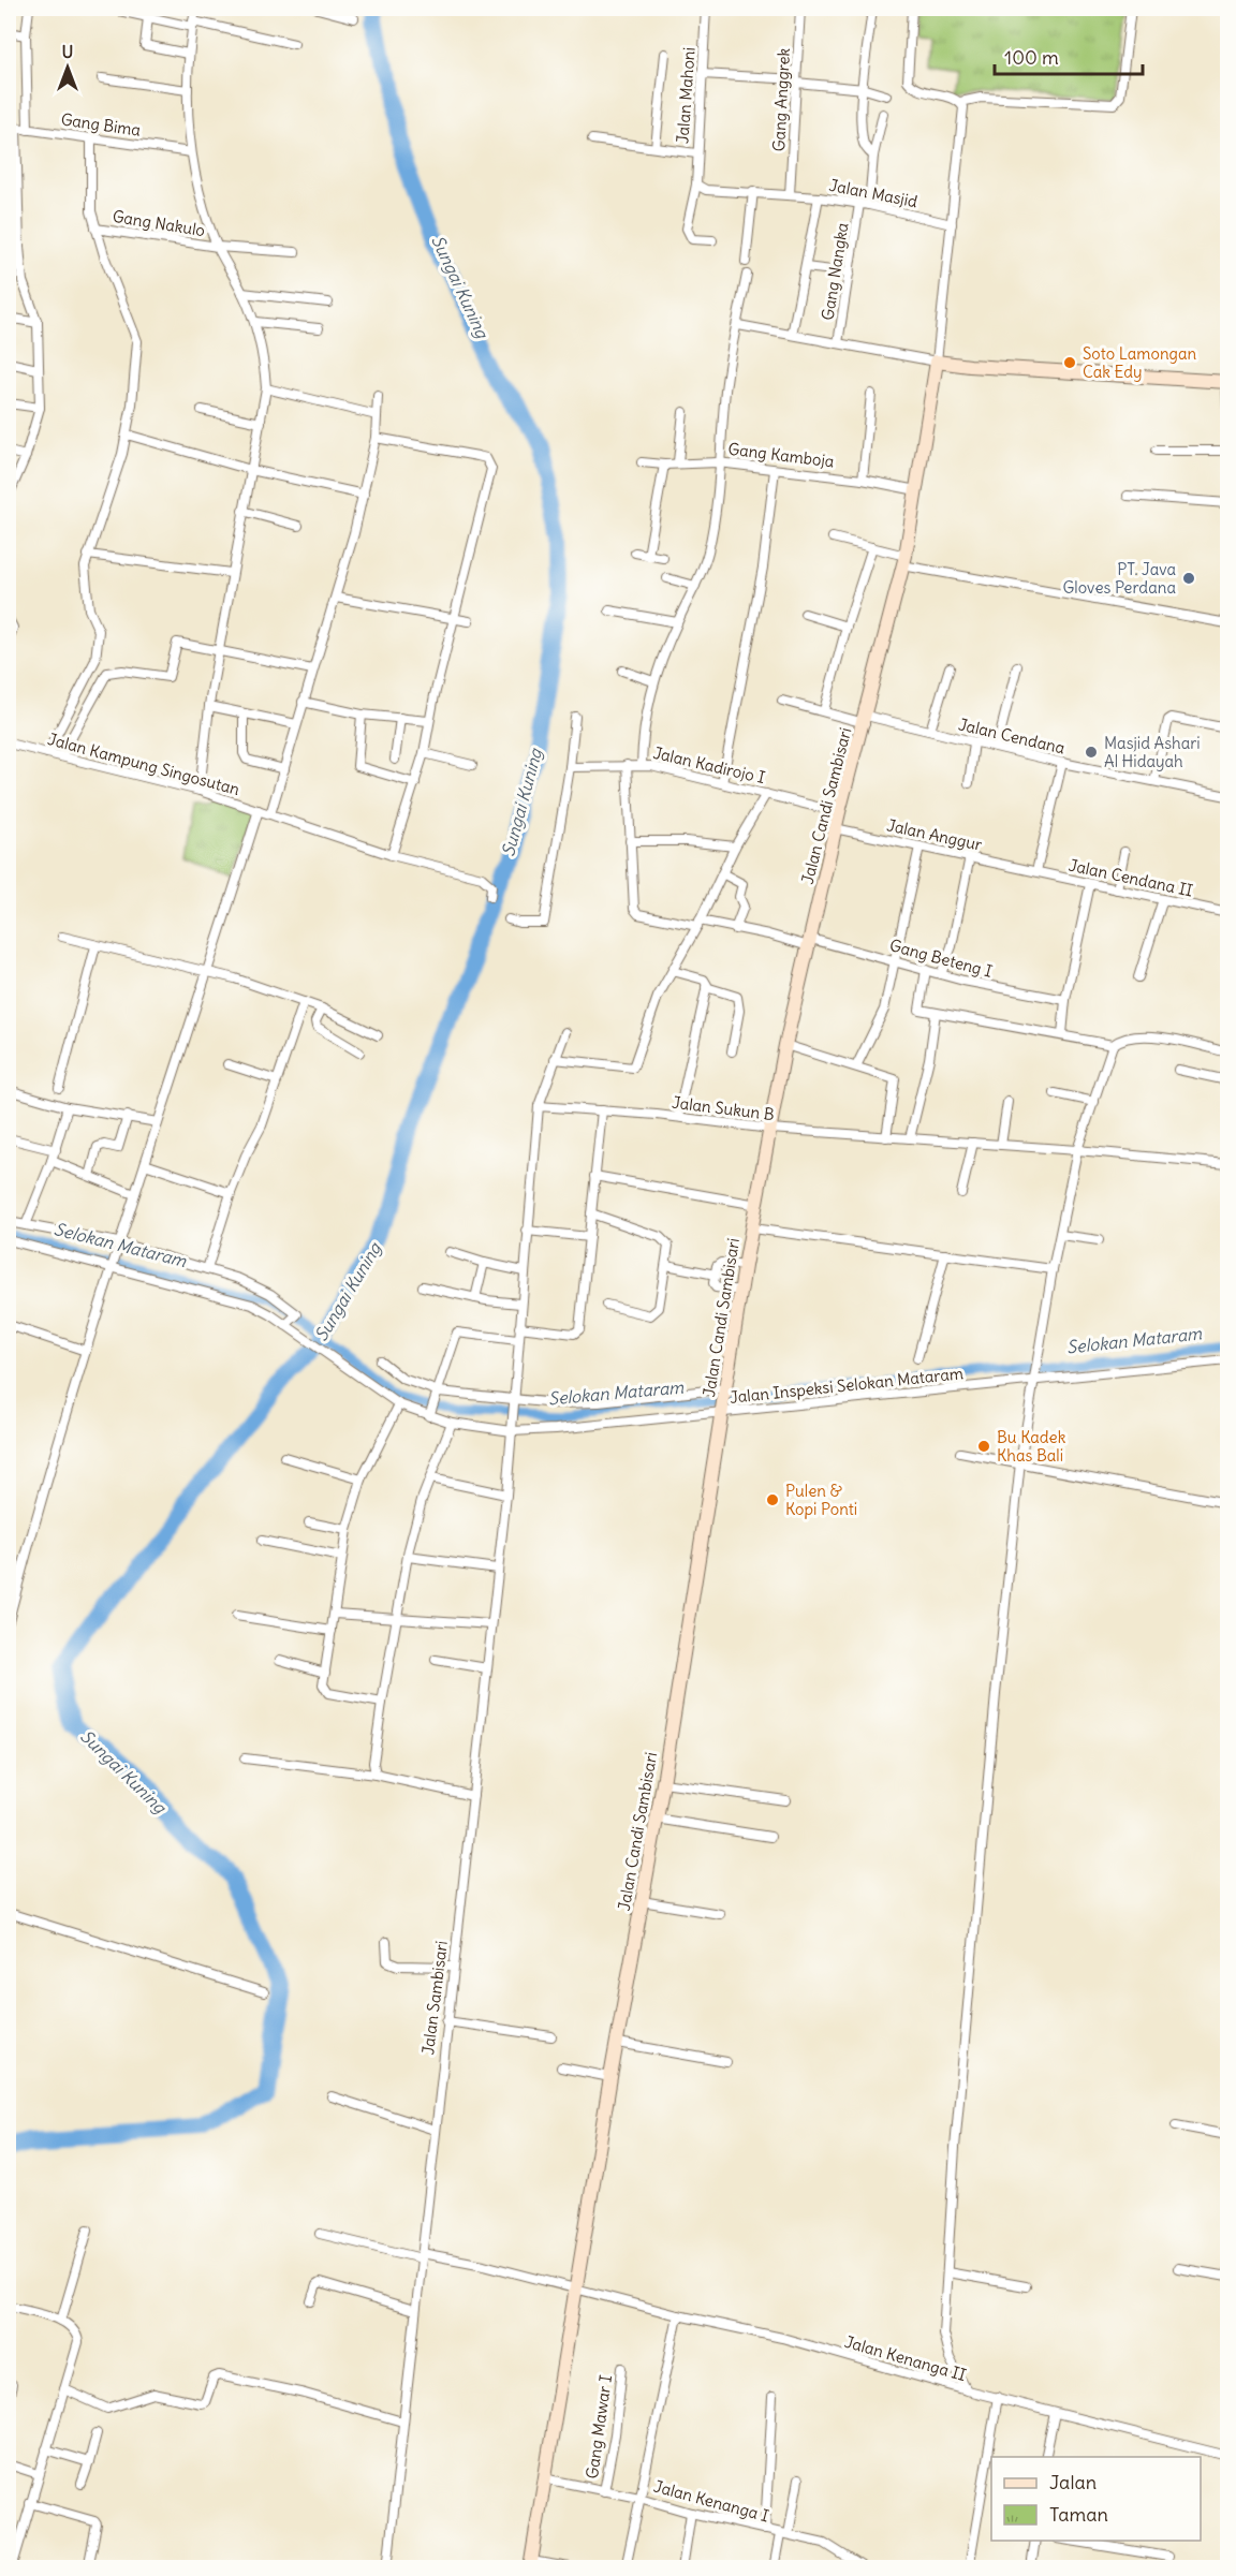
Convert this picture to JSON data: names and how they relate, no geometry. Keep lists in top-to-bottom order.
{
  "streets": {
    "street": [
      "Jalan Mahoni",
      "Gang Anggrek",
      "Gang Bima",
      "Jalan Masjid",
      "Gang Nakulo",
      "Gang Nangka",
      "Gang Kamboja",
      "Jalan Cendana",
      "Jalan Kampung Singosutan",
      "Jalan Kadirojo I",
      "Jalan Candi Sambisari",
      "Jalan Anggur",
      "Jalan Cendana II",
      "Gang Beteng I",
      "Jalan Sukun B",
      "Jalan Inspeksi Selokan Mataram",
      "Jalan Sambisari",
      "Jalan Kenanga II",
      "Gang Mawar I",
      "Jalan Kenanga I"
    ]
  },
  "crossings": [
    ["Jalan Mahoni", "Jalan Masjid"],
    ["Gang Anggrek", "Jalan Masjid"],
    ["Jalan Masjid", "Gang Nangka"],
    ["Gang Kamboja", "Jalan Candi Sambisari"],
    ["Jalan Cendana", "Jalan Candi Sambisari"],
    ["Jalan Kadirojo I", "Jalan Candi Sambisari"],
    ["Jalan Candi Sambisari", "Jalan Anggur"],
    ["Jalan Candi Sambisari", "Gang Beteng I"],
    ["Jalan Candi Sambisari", "Jalan Sukun B"],
    ["Jalan Candi Sambisari", "Jalan Inspeksi Selokan Mataram"],
    ["Jalan Candi Sambisari", "Jalan Kenanga II"],
    ["Jalan Candi Sambisari", "Jalan Kenanga I"],
    ["Jalan Anggur", "Jalan Cendana II"],
    ["Jalan Inspeksi Selokan Mataram", "Jalan Sambisari"],
    ["Jalan Sambisari", "Jalan Kenanga II"],
    ["Gang Mawar I", "Jalan Kenanga I"]
  ],
  "water": ["Sungai Kuning", "Selokan Mataram"],
  "places": [
    "Soto Lamongan Cak Edy",
    "PT. Java Gloves Perdana",
    "Masjid Ashari Al Hidayah",
    "Bu Kadek Khas Bali",
    "Pulen & Kopi Ponti"
  ],
  "legend": ["Jalan", "Taman"],
  "scale_bar": "100 m",
  "north": "top"
}
